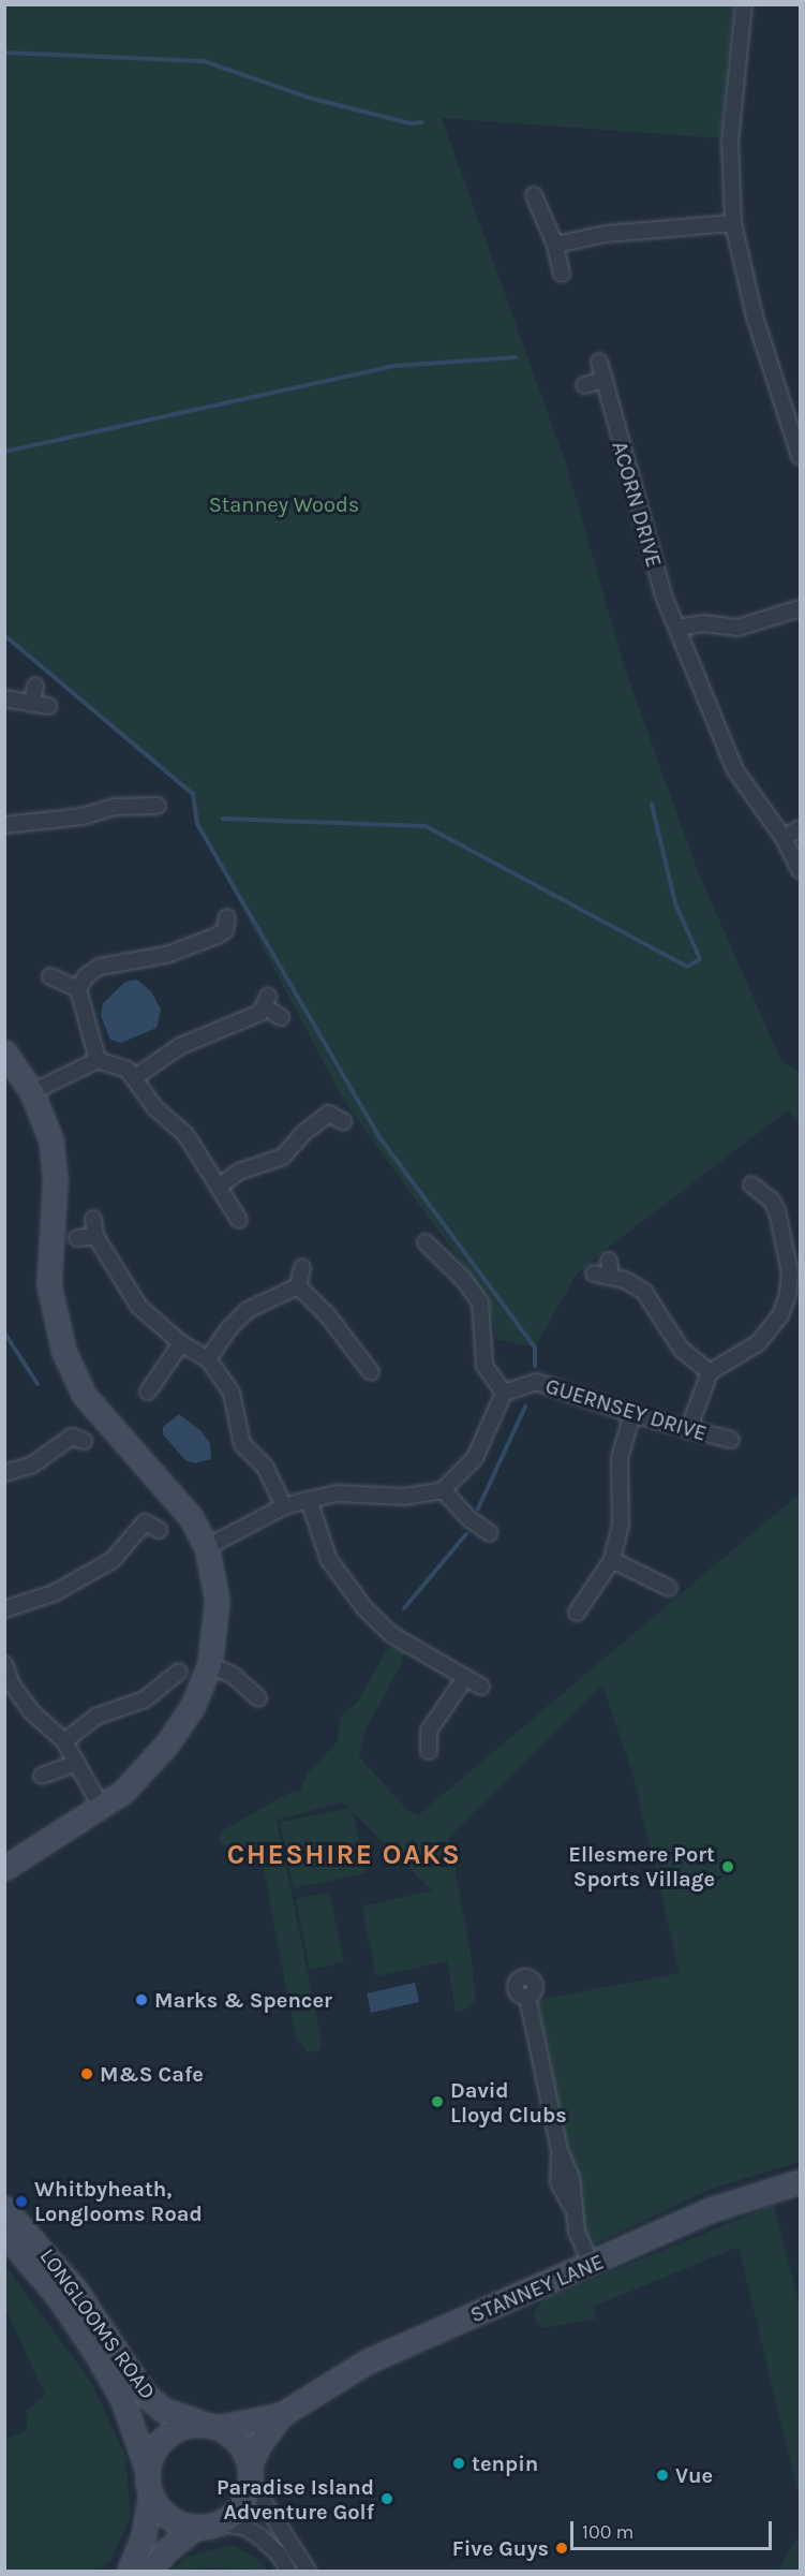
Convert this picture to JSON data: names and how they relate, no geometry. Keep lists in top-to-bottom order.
{
  "streets": {
    "street": [
      "ACORN DRIVE",
      "GUERNSEY DRIVE",
      "STANNEY LANE",
      "LONGLOOMS ROAD"
    ]
  },
  "crossings": [
    ["STANNEY LANE", "LONGLOOMS ROAD"]
  ],
  "districts": ["CHESHIRE OAKS"],
  "parks": ["Stanney Woods"],
  "places": [
    "Ellesmere Port Sports Village",
    "Marks & Spencer",
    "M&S Cafe",
    "David Lloyd Clubs",
    "Whitbyheath, Longlooms Road",
    "tenpin",
    "Vue",
    "Paradise Island Adventure Golf",
    "Five Guys"
  ],
  "scale_bar": "100 m"
}
